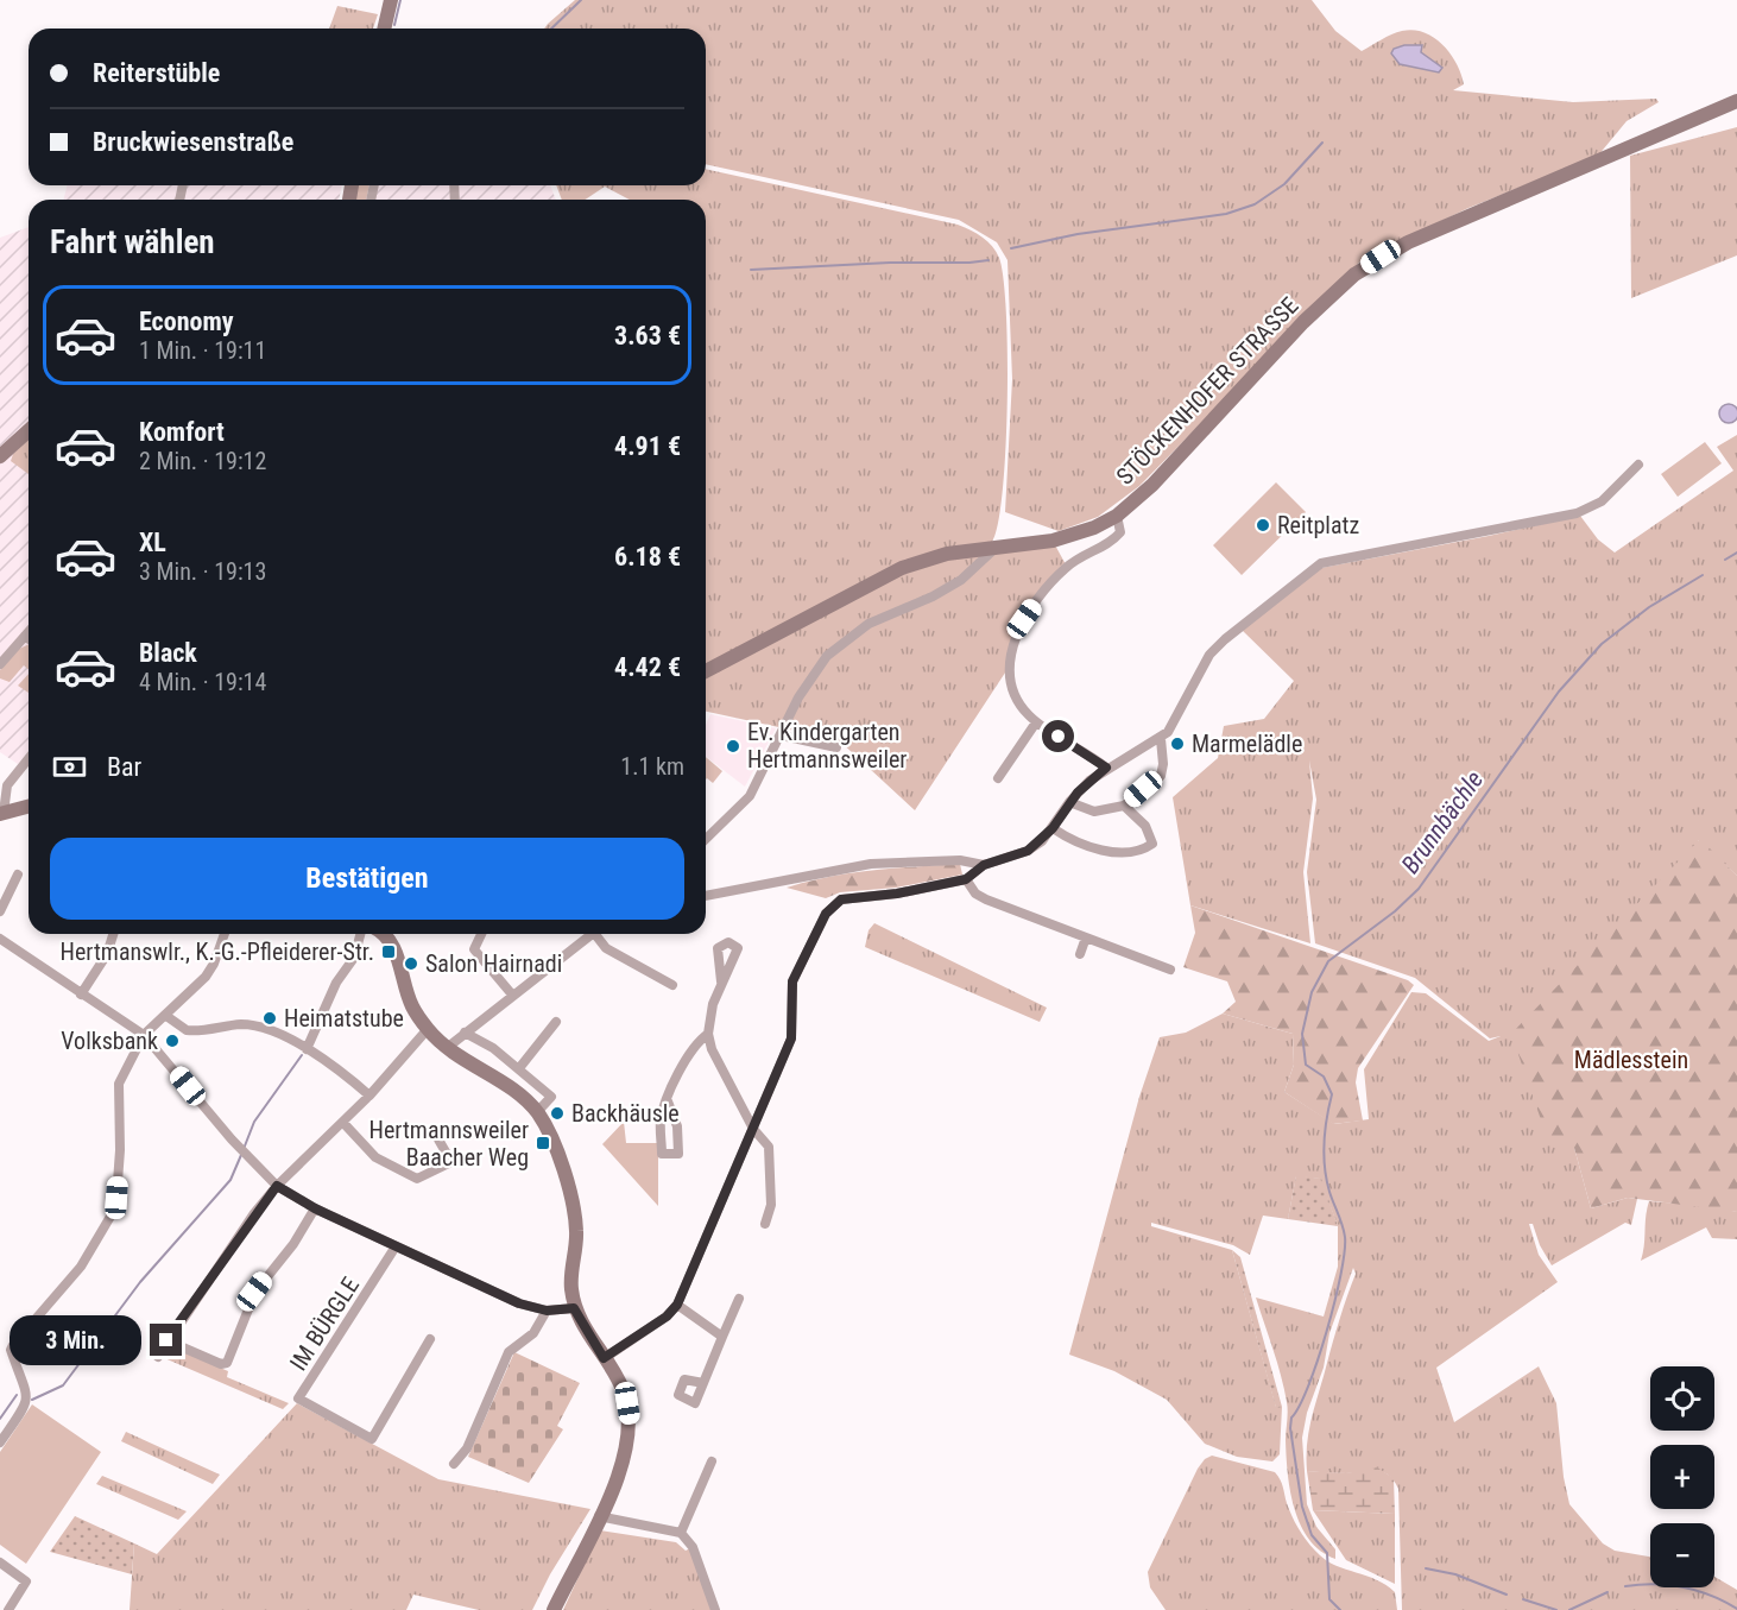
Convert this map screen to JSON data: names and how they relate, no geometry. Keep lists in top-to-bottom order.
{
  "streets": {
    "main road": ["STÖCKENHOFER STRASSE"],
    "street": ["IM BÜRGLE"]
  },
  "water": ["Brunnbächle"],
  "parks": ["Mädlesstein"],
  "places": {
    "other": [
      "Reitplatz",
      "Marmelädle",
      "Ev. Kindergarten Hertmannsweiler",
      "Salon Hairnadi",
      "Heimatstube",
      "Volksbank",
      "Backhäusle"
    ],
    "transit": ["Hertmanswlr., K.-G.-Pfleiderer-Str.", "Hertmannsweiler Baacher Weg"]
  },
  "page": {
    "banner": ["Reiterstüble", "Bruckwiesenstraße"],
    "heading": "Fahrt wählen",
    "list": [
      {
        "name": "Economy",
        "note": "1 Min. · 19:11",
        "value": "3.63 €"
      },
      {
        "name": "Komfort",
        "note": "2 Min. · 19:12",
        "value": "4.91 €"
      },
      {
        "name": "XL",
        "note": "3 Min. · 19:13",
        "value": "6.18 €"
      },
      {
        "name": "Black",
        "note": "4 Min. · 19:14",
        "value": "4.42 €"
      }
    ],
    "pay": ["Bar", "1.1 km"],
    "buttons": "Bestätigen",
    "bubble": "3 Min.",
    "map_buttons": ["+", "−"]
  }
}
